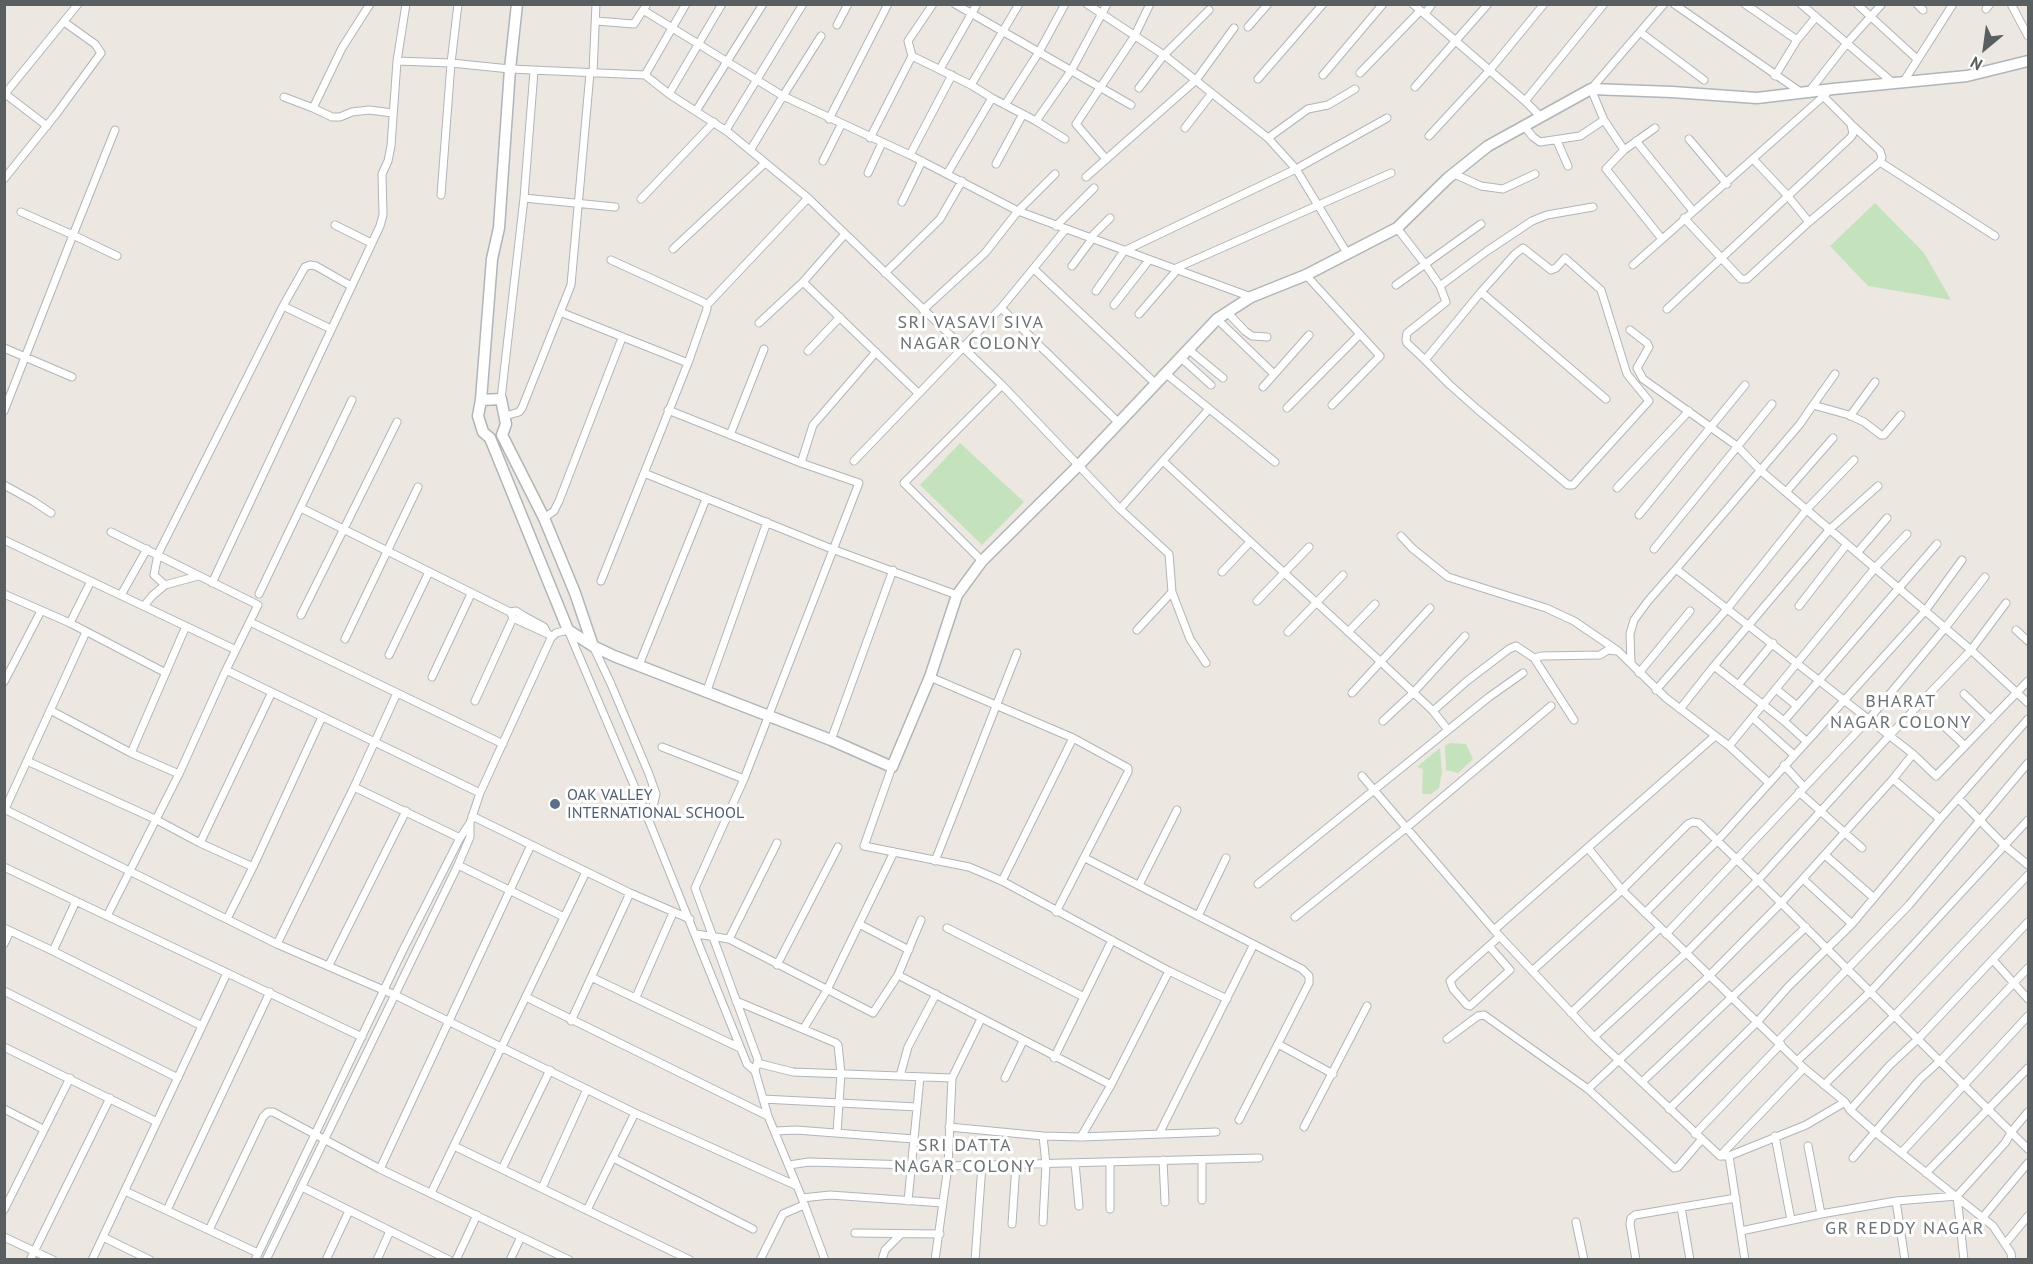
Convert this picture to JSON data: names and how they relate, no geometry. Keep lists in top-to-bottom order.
{
  "districts": [
    "SRI VASAVI SIVA NAGAR COLONY",
    "BHARAT NAGAR COLONY",
    "SRI DATTA NAGAR COLONY",
    "GR REDDY NAGAR"
  ],
  "places": ["OAK VALLEY INTERNATIONAL SCHOOL"],
  "north": "bottom left"
}
